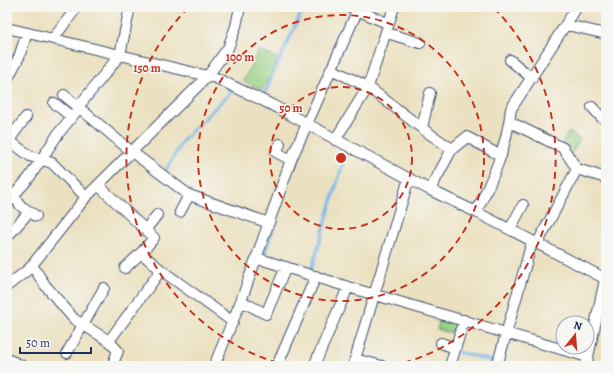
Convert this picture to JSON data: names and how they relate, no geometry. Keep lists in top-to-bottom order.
{
  "scale_bar": "50 m",
  "north": "top",
  "rings": ["100 m", "150 m", "50 m"]
}
